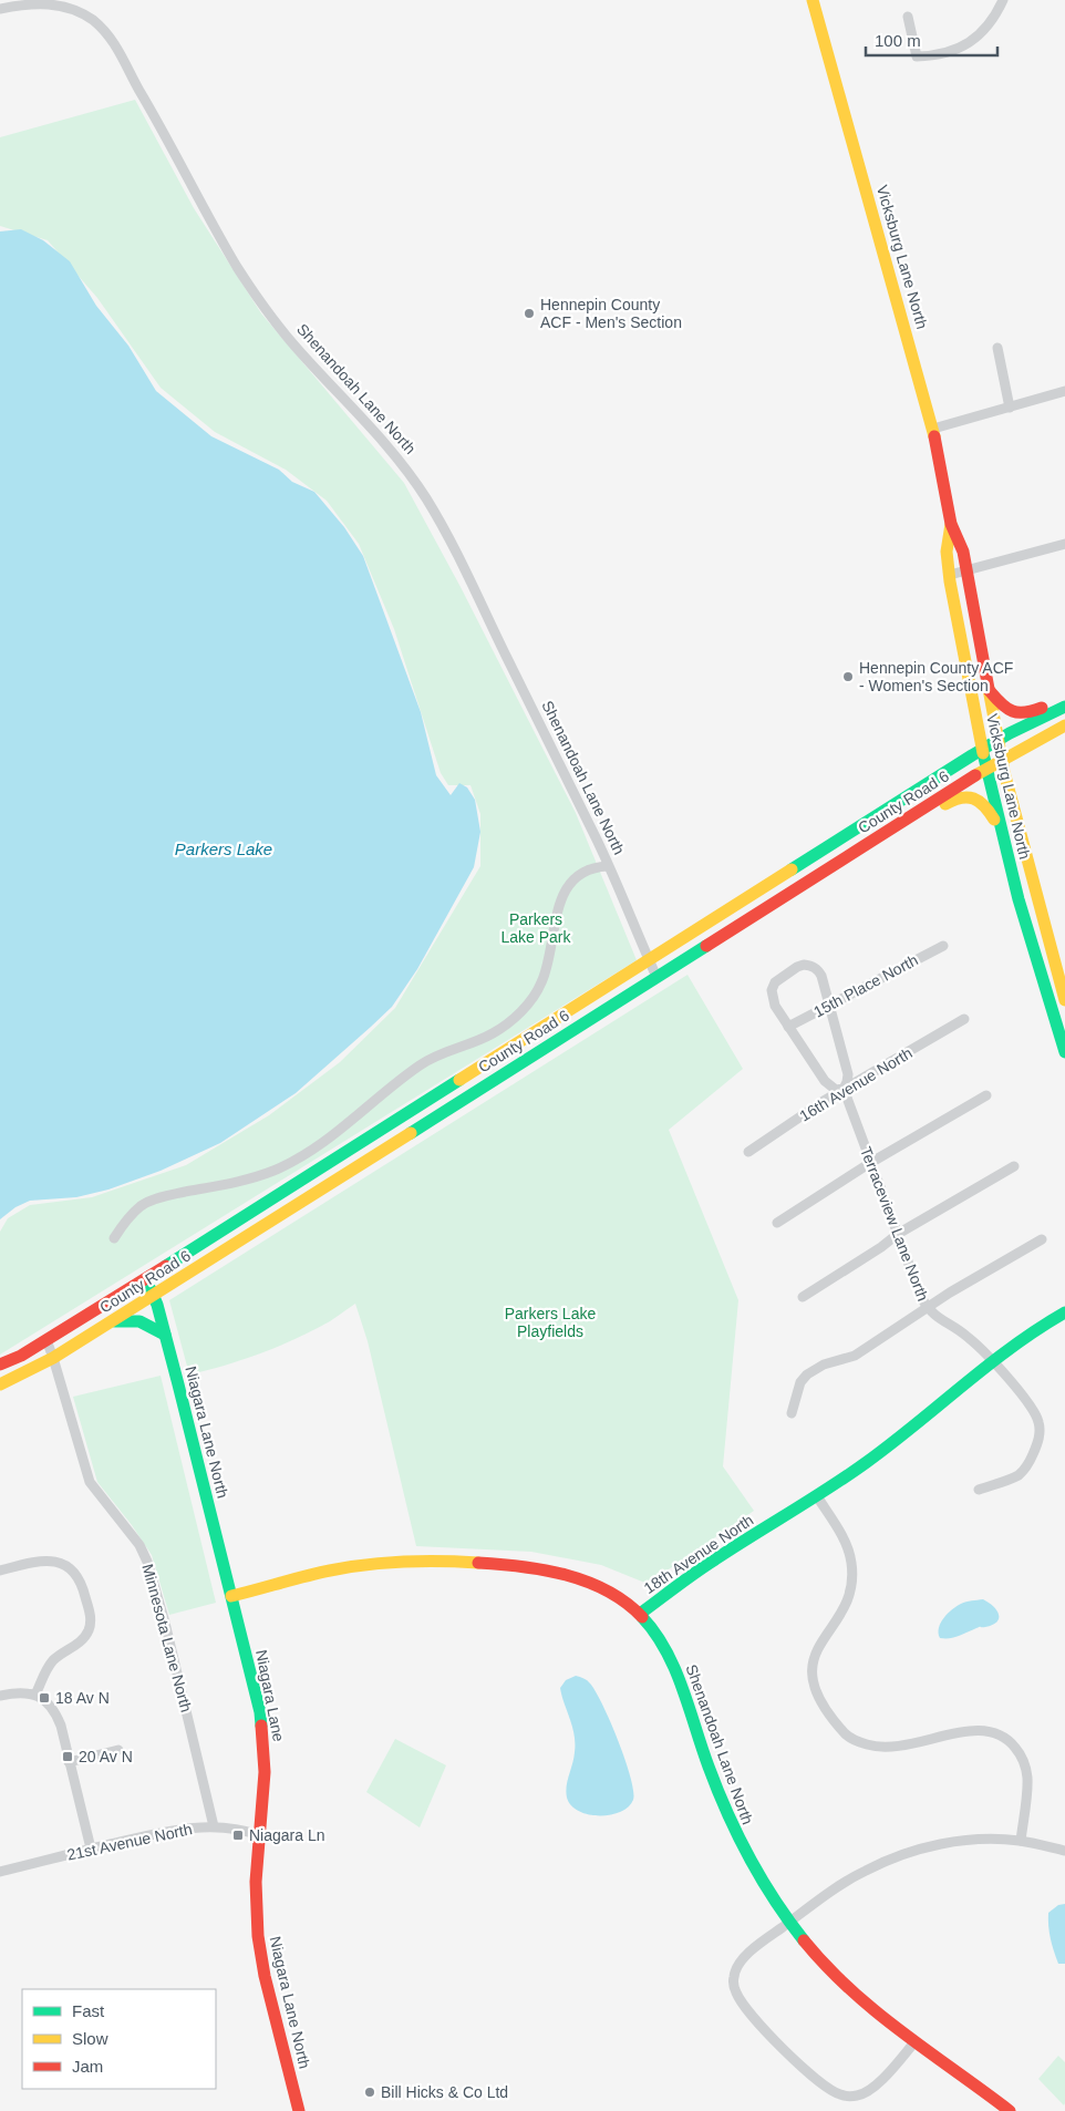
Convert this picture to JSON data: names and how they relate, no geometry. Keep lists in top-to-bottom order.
{
  "streets": {
    "main road": [
      "Vicksburg Lane North",
      "Shenandoah Lane North",
      "County Road 6",
      "Niagara Lane North",
      "18th Avenue North",
      "Niagara Lane"
    ],
    "street": [
      "15th Place North",
      "16th Avenue North",
      "Terraceview Lane North",
      "Minnesota Lane North",
      "21st Avenue North"
    ]
  },
  "crossings": [
    ["Vicksburg Lane North", "County Road 6"],
    ["Shenandoah Lane North", "County Road 6"],
    ["Shenandoah Lane North", "18th Avenue North"],
    ["County Road 6", "Niagara Lane North"],
    ["County Road 6", "Minnesota Lane North"],
    ["16th Avenue North", "Terraceview Lane North"],
    ["Terraceview Lane North", "18th Avenue North"],
    ["Niagara Lane North", "18th Avenue North"],
    ["Niagara Lane North", "Niagara Lane"],
    ["Niagara Lane North", "21st Avenue North"],
    ["18th Avenue North", "Niagara Lane"],
    ["Minnesota Lane North", "21st Avenue North"],
    ["Niagara Lane", "21st Avenue North"]
  ],
  "water": ["Parkers Lake"],
  "parks": ["Parkers Lake Park", "Parkers Lake Playfields"],
  "places": {
    "other": ["Hennepin County ACF - Men's Section", "Hennepin County ACF - Women's Section", "Bill Hicks & Co Ltd"],
    "transit": ["18 Av N", "20 Av N", "Niagara Ln"]
  },
  "legend": ["Fast", "Slow", "Jam"],
  "scale_bar": "100 m"
}
